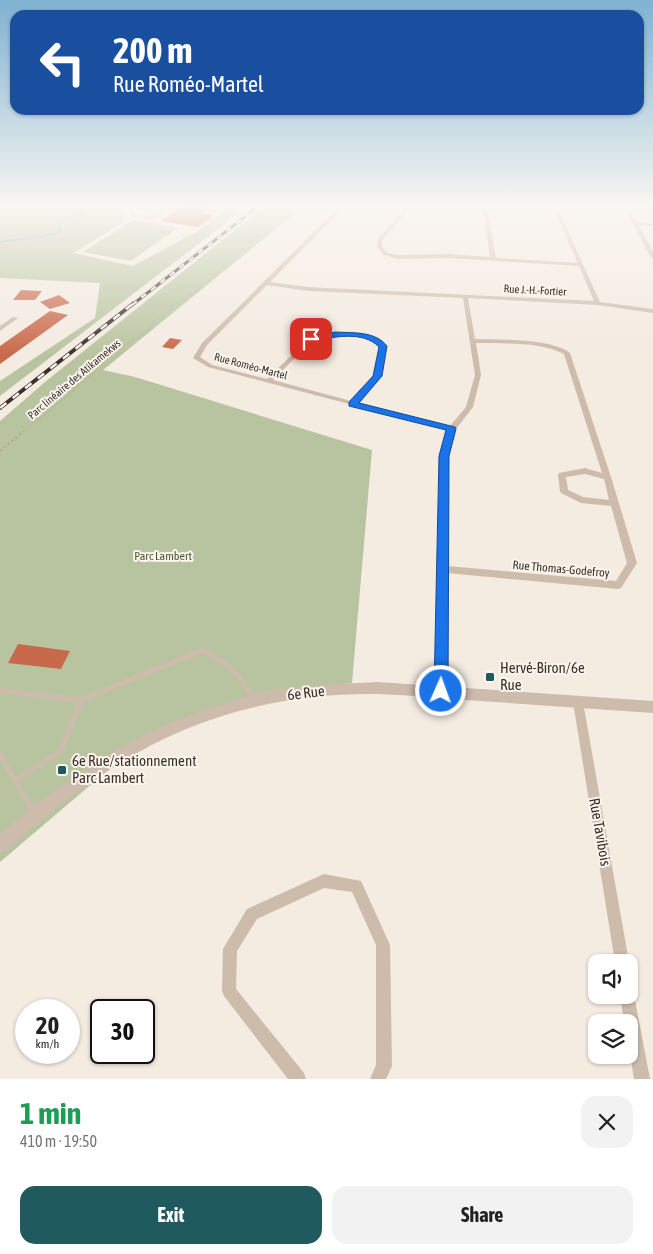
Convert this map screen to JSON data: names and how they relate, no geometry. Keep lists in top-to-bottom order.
{
  "streets": {
    "street": [
      "Rue J.-H.-Fortier",
      "Rue Roméo-Martel",
      "Rue Thomas-Godefroy",
      "6e Rue",
      "Rue Tavibois"
    ],
    "path": ["Parc linéaire des Atikamekws"]
  },
  "crossings": [
    ["Rue J.-H.-Fortier", "Rue Roméo-Martel"],
    ["6e Rue", "Rue Tavibois"]
  ],
  "parks": ["Parc Lambert"],
  "places": {
    "transit": ["Hervé-Biron/6e Rue", "6e Rue/stationnement Parc Lambert"]
  },
  "page": {
    "turn": ["200 m", "Rue Roméo-Martel"],
    "speed": "20 km/h",
    "limit": "30",
    "heading": ["1 min", "410 m · 19:50"],
    "buttons": ["Exit", "Share"]
  }
}
